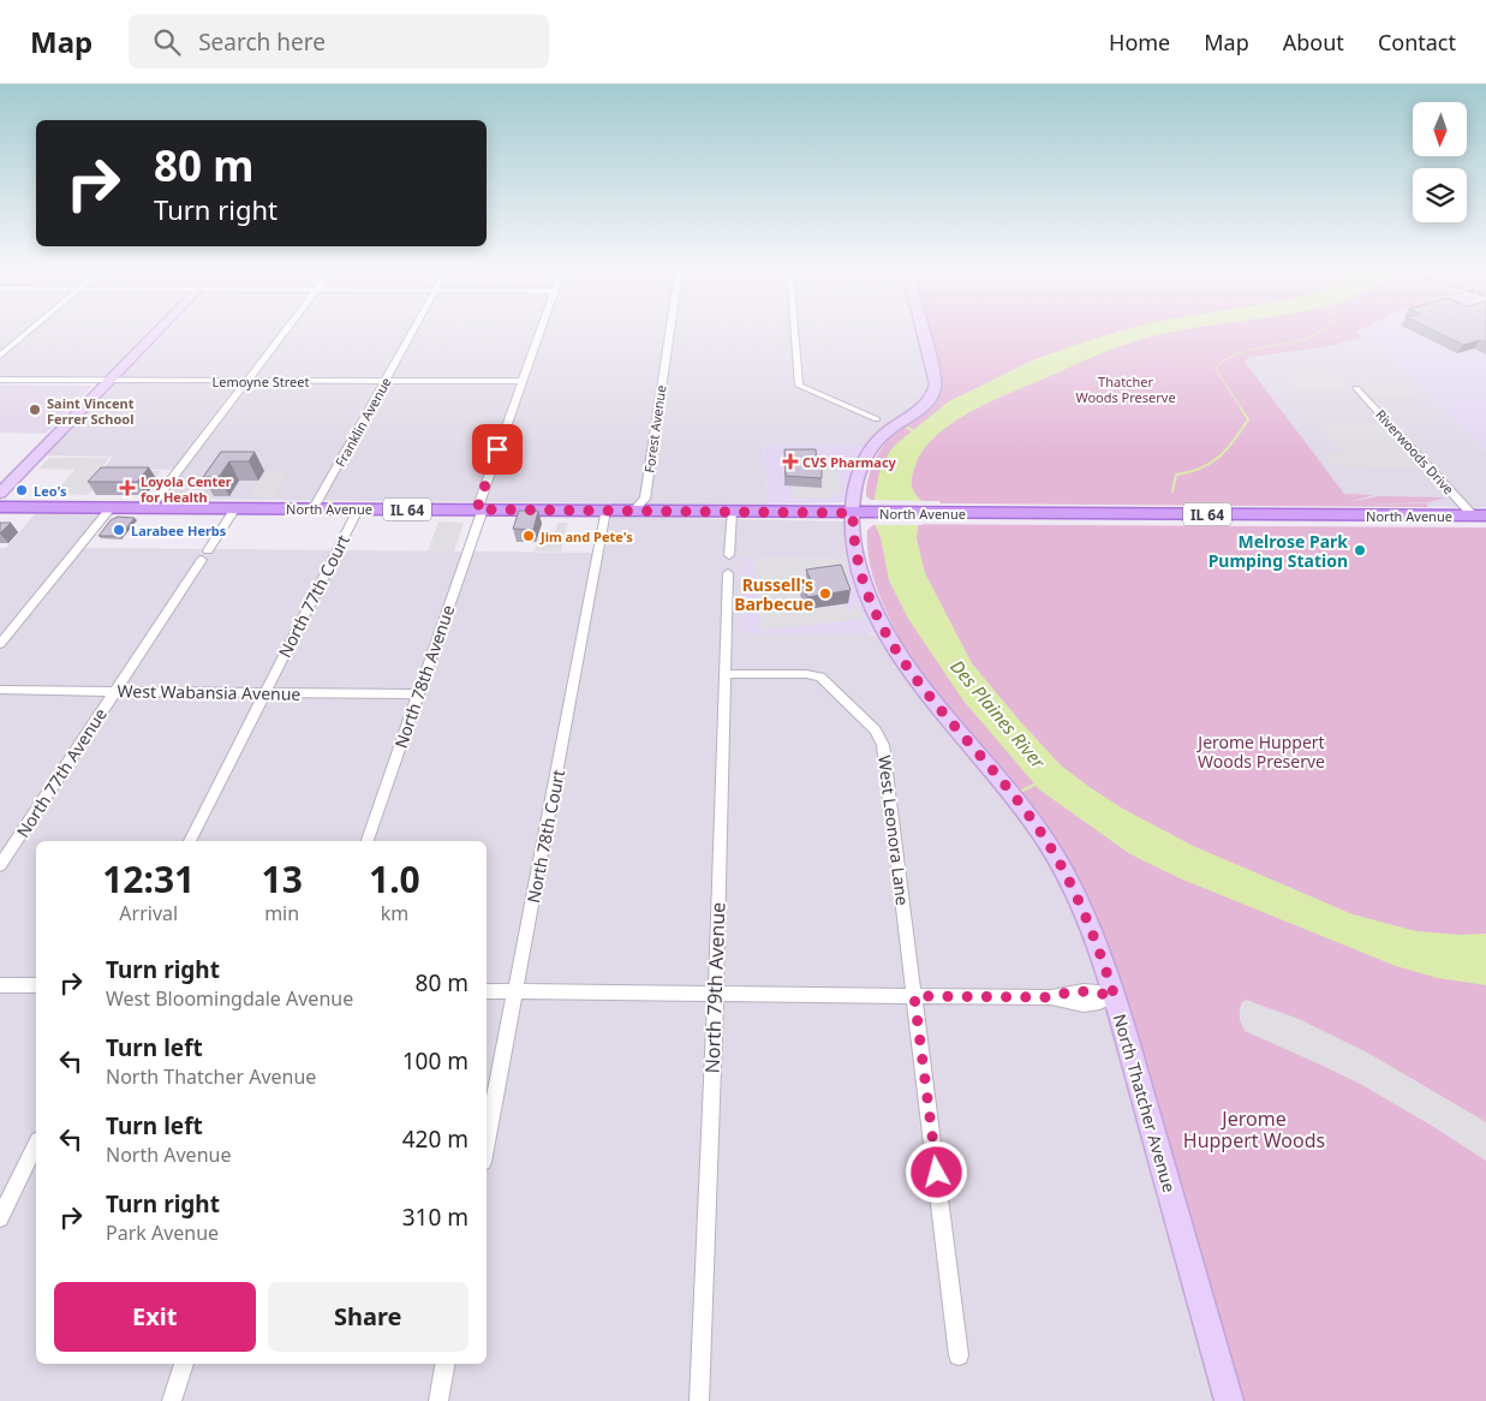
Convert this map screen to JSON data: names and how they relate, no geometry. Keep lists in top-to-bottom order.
{
  "streets": {
    "main road": ["North Avenue", "IL 64"],
    "street": [
      "Lemoyne Street",
      "Franklin Avenue",
      "Forest Avenue",
      "Riverwoods Drive",
      "North 77th Court",
      "North 78th Avenue",
      "West Wabansia Avenue",
      "North 77th Avenue",
      "West Leonora Lane",
      "North 78th Court",
      "North 79th Avenue",
      "North Thatcher Avenue"
    ]
  },
  "crossings": [
    ["Lemoyne Street", "Franklin Avenue"],
    ["Lemoyne Street", "North 78th Avenue"],
    ["Franklin Avenue", "North Avenue"],
    ["Forest Avenue", "North Avenue"],
    ["Riverwoods Drive", "North Avenue"],
    ["North Avenue", "North 77th Court"],
    ["North Avenue", "North 78th Avenue"],
    ["North Avenue", "North 77th Avenue"],
    ["North Avenue", "North 78th Court"],
    ["North Avenue", "North Thatcher Avenue"],
    ["North 77th Court", "West Wabansia Avenue"],
    ["North 78th Avenue", "West Wabansia Avenue"],
    ["West Wabansia Avenue", "North 77th Avenue"],
    ["West Leonora Lane", "North 79th Avenue"]
  ],
  "water": ["Des Plaines River"],
  "parks": ["Thatcher Woods Preserve", "Jerome Huppert Woods Preserve", "Jerome Huppert Woods"],
  "places": {
    "other": [
      "Saint Vincent Ferrer School",
      "Leo's",
      "Larabee Herbs",
      "Jim and Pete's",
      "Melrose Park Pumping Station",
      "Russell's Barbecue"
    ],
    "health": ["CVS Pharmacy", "Loyola Center for Health"]
  },
  "north": "bottom",
  "page": {
    "header": "Map",
    "search": "Search here",
    "nav": [
      "Home",
      "Map",
      "About",
      "Contact"
    ],
    "turn": ["80 m", "Turn right"],
    "eta": [
      "12:31",
      "Arrival",
      "13",
      "min",
      "1.0",
      "km"
    ],
    "list": [
      {
        "name": "Turn right",
        "note": "West Bloomingdale Avenue",
        "value": "80 m"
      },
      {
        "name": "Turn left",
        "note": "North Thatcher Avenue",
        "value": "100 m"
      },
      {
        "name": "Turn left",
        "note": "North Avenue",
        "value": "420 m"
      },
      {
        "name": "Turn right",
        "note": "Park Avenue",
        "value": "310 m"
      }
    ],
    "buttons": ["Exit", "Share"]
  }
}
